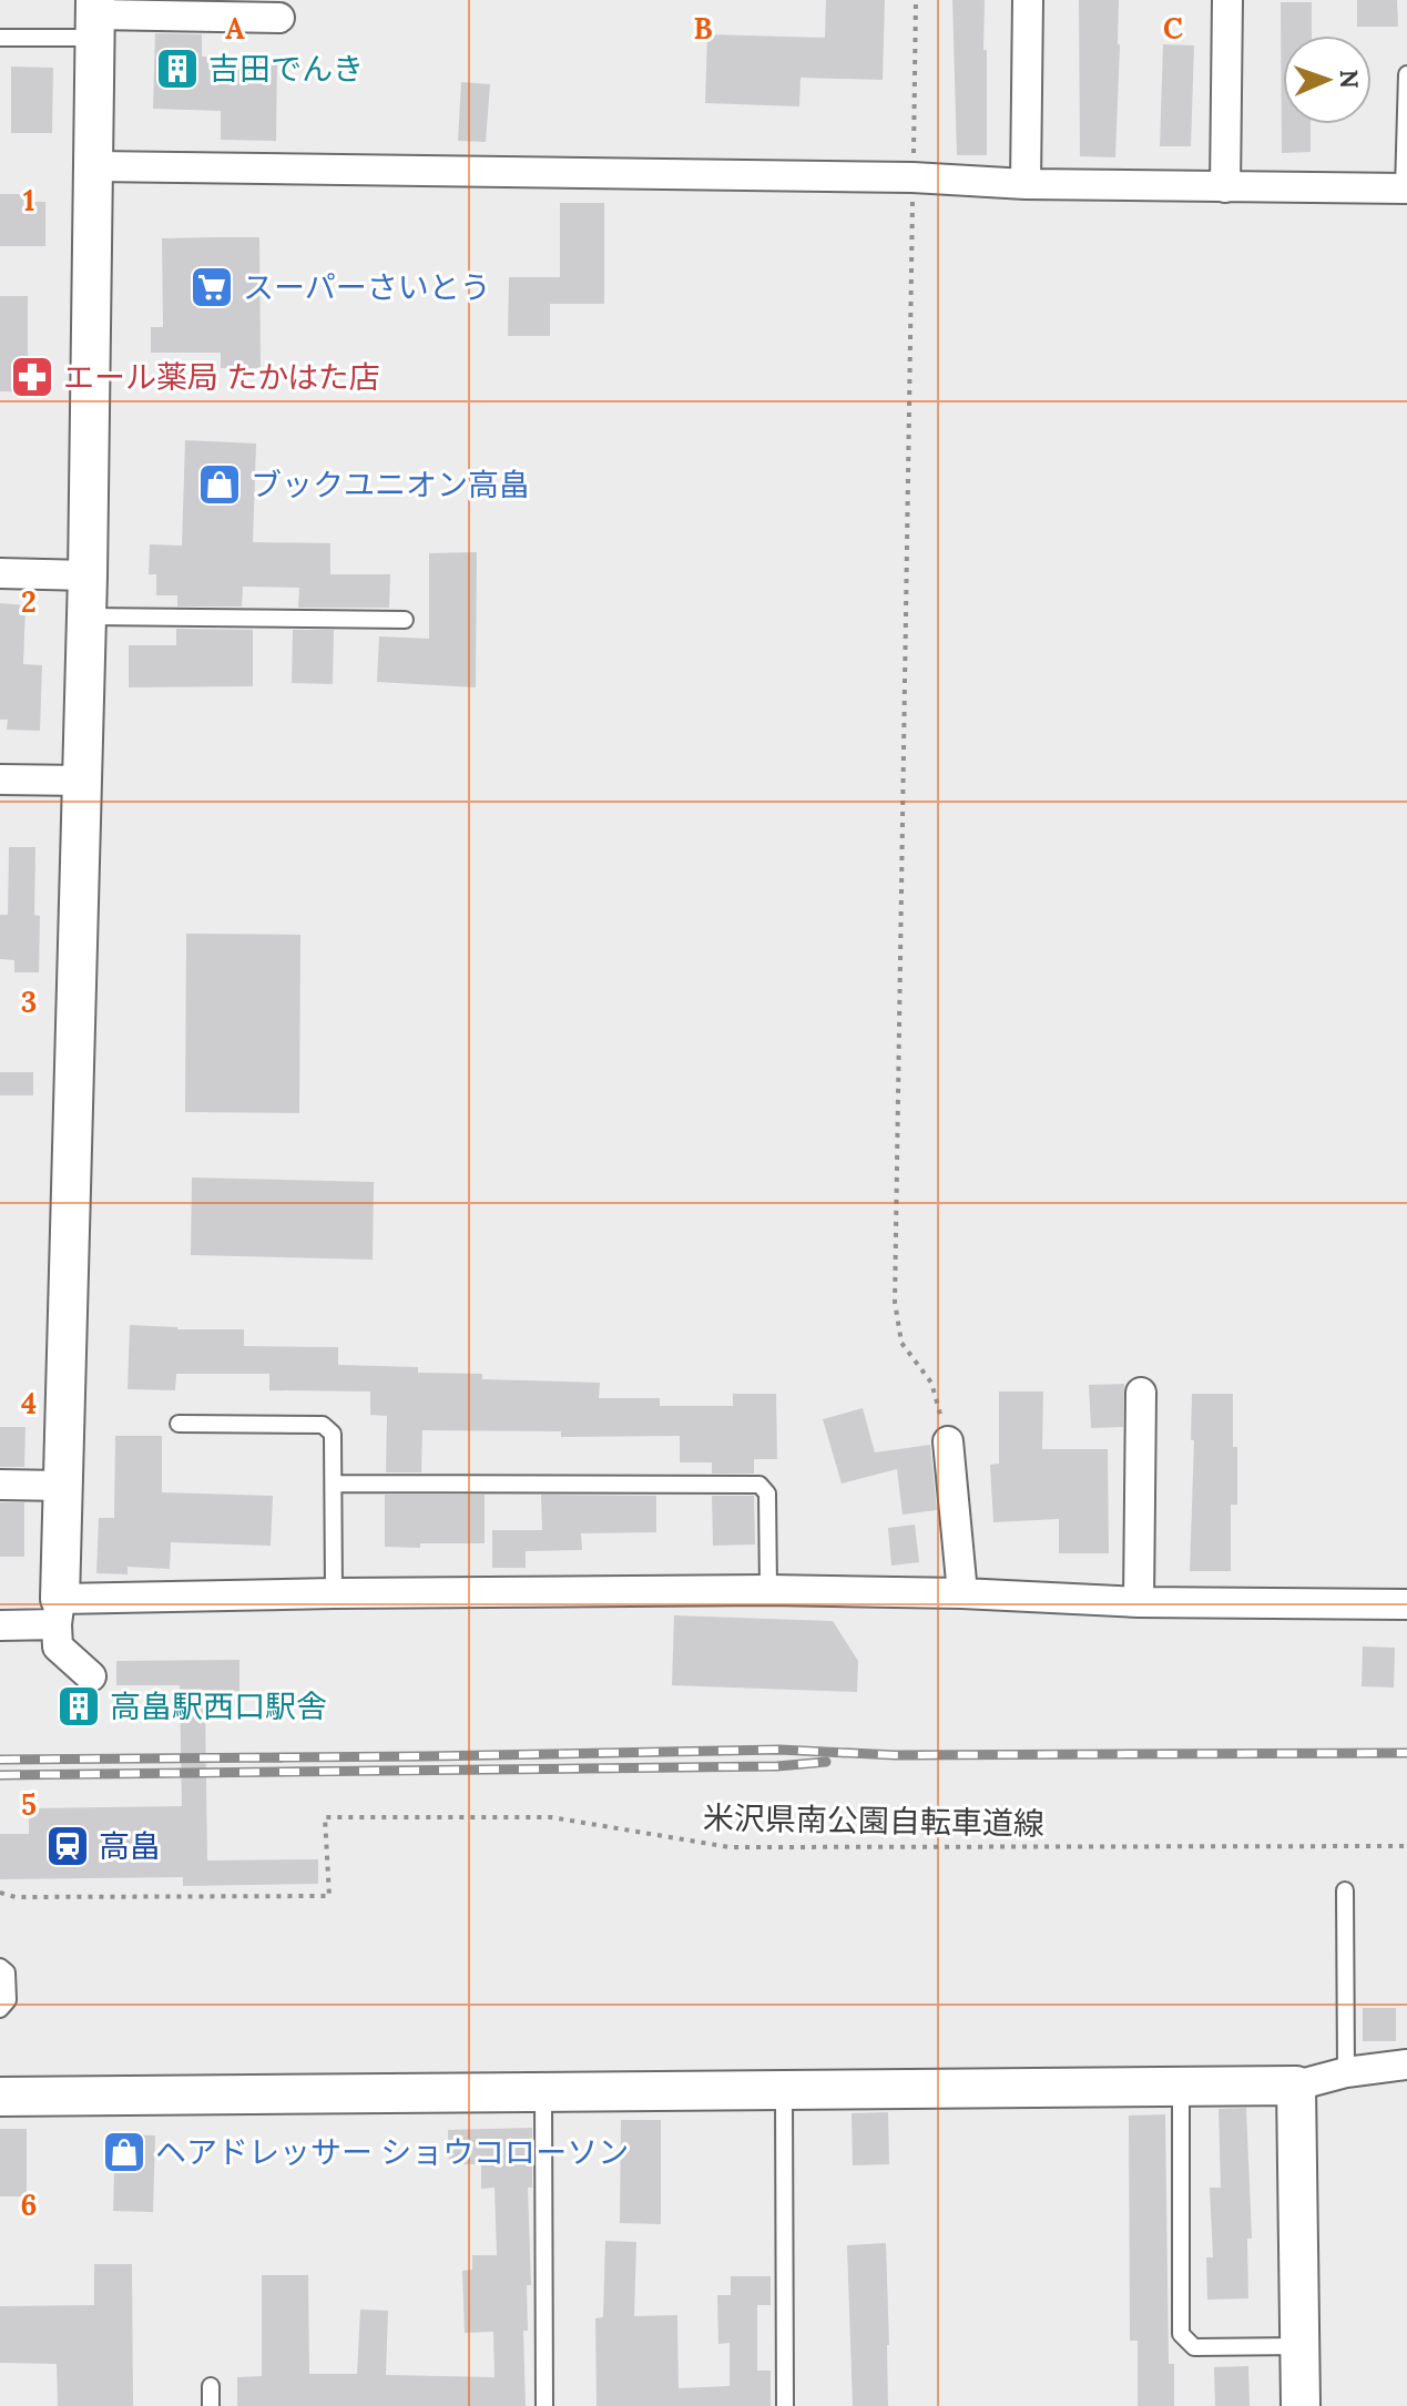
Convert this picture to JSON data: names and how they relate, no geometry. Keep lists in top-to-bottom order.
{
  "streets": {
    "path": ["米沢県南公園自転車道線"]
  },
  "places": {
    "building": ["吉田でんき", "高畠駅西口駅舎"],
    "supermarket": ["スーパーさいとう"],
    "pharmacy": ["エール薬局 たかはた店"],
    "shop": ["ブックユニオン高畠", "ヘアドレッサー ショウコローソン"],
    "station": ["高畠"]
  },
  "north": "right",
  "grid": {
    "columns": ["A", "B", "C"],
    "rows": [
      "1",
      "2",
      "3",
      "4",
      "5",
      "6"
    ]
  }
}
